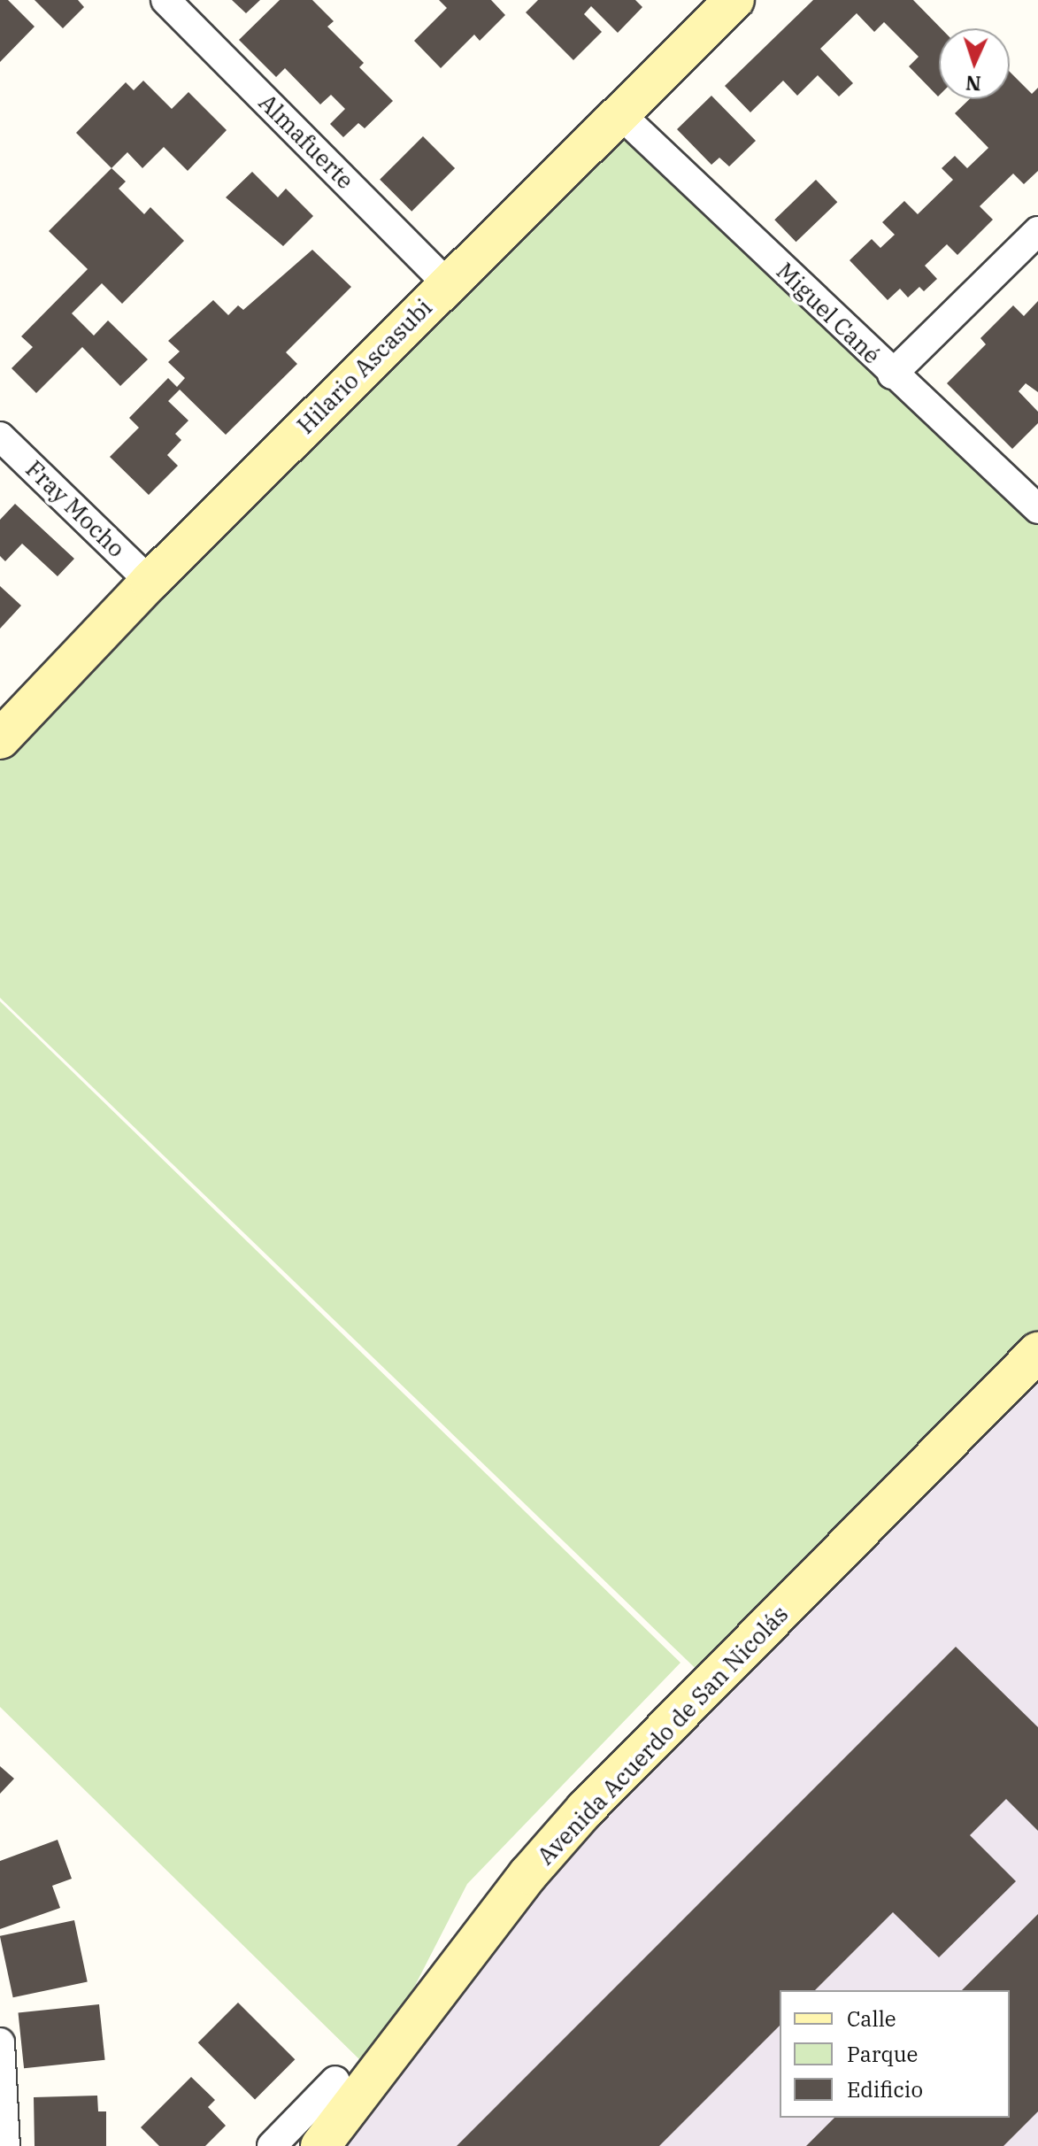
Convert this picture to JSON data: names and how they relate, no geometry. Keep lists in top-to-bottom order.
{
  "streets": {
    "street": [
      "Almafuerte",
      "Miguel Cané",
      "Hilario Ascasubi",
      "Fray Mocho",
      "Avenida Acuerdo de San Nicolás"
    ]
  },
  "crossings": [
    ["Almafuerte", "Hilario Ascasubi"],
    ["Miguel Cané", "Hilario Ascasubi"],
    ["Hilario Ascasubi", "Fray Mocho"]
  ],
  "legend": ["Calle", "Parque", "Edificio"],
  "north": "bottom"
}
